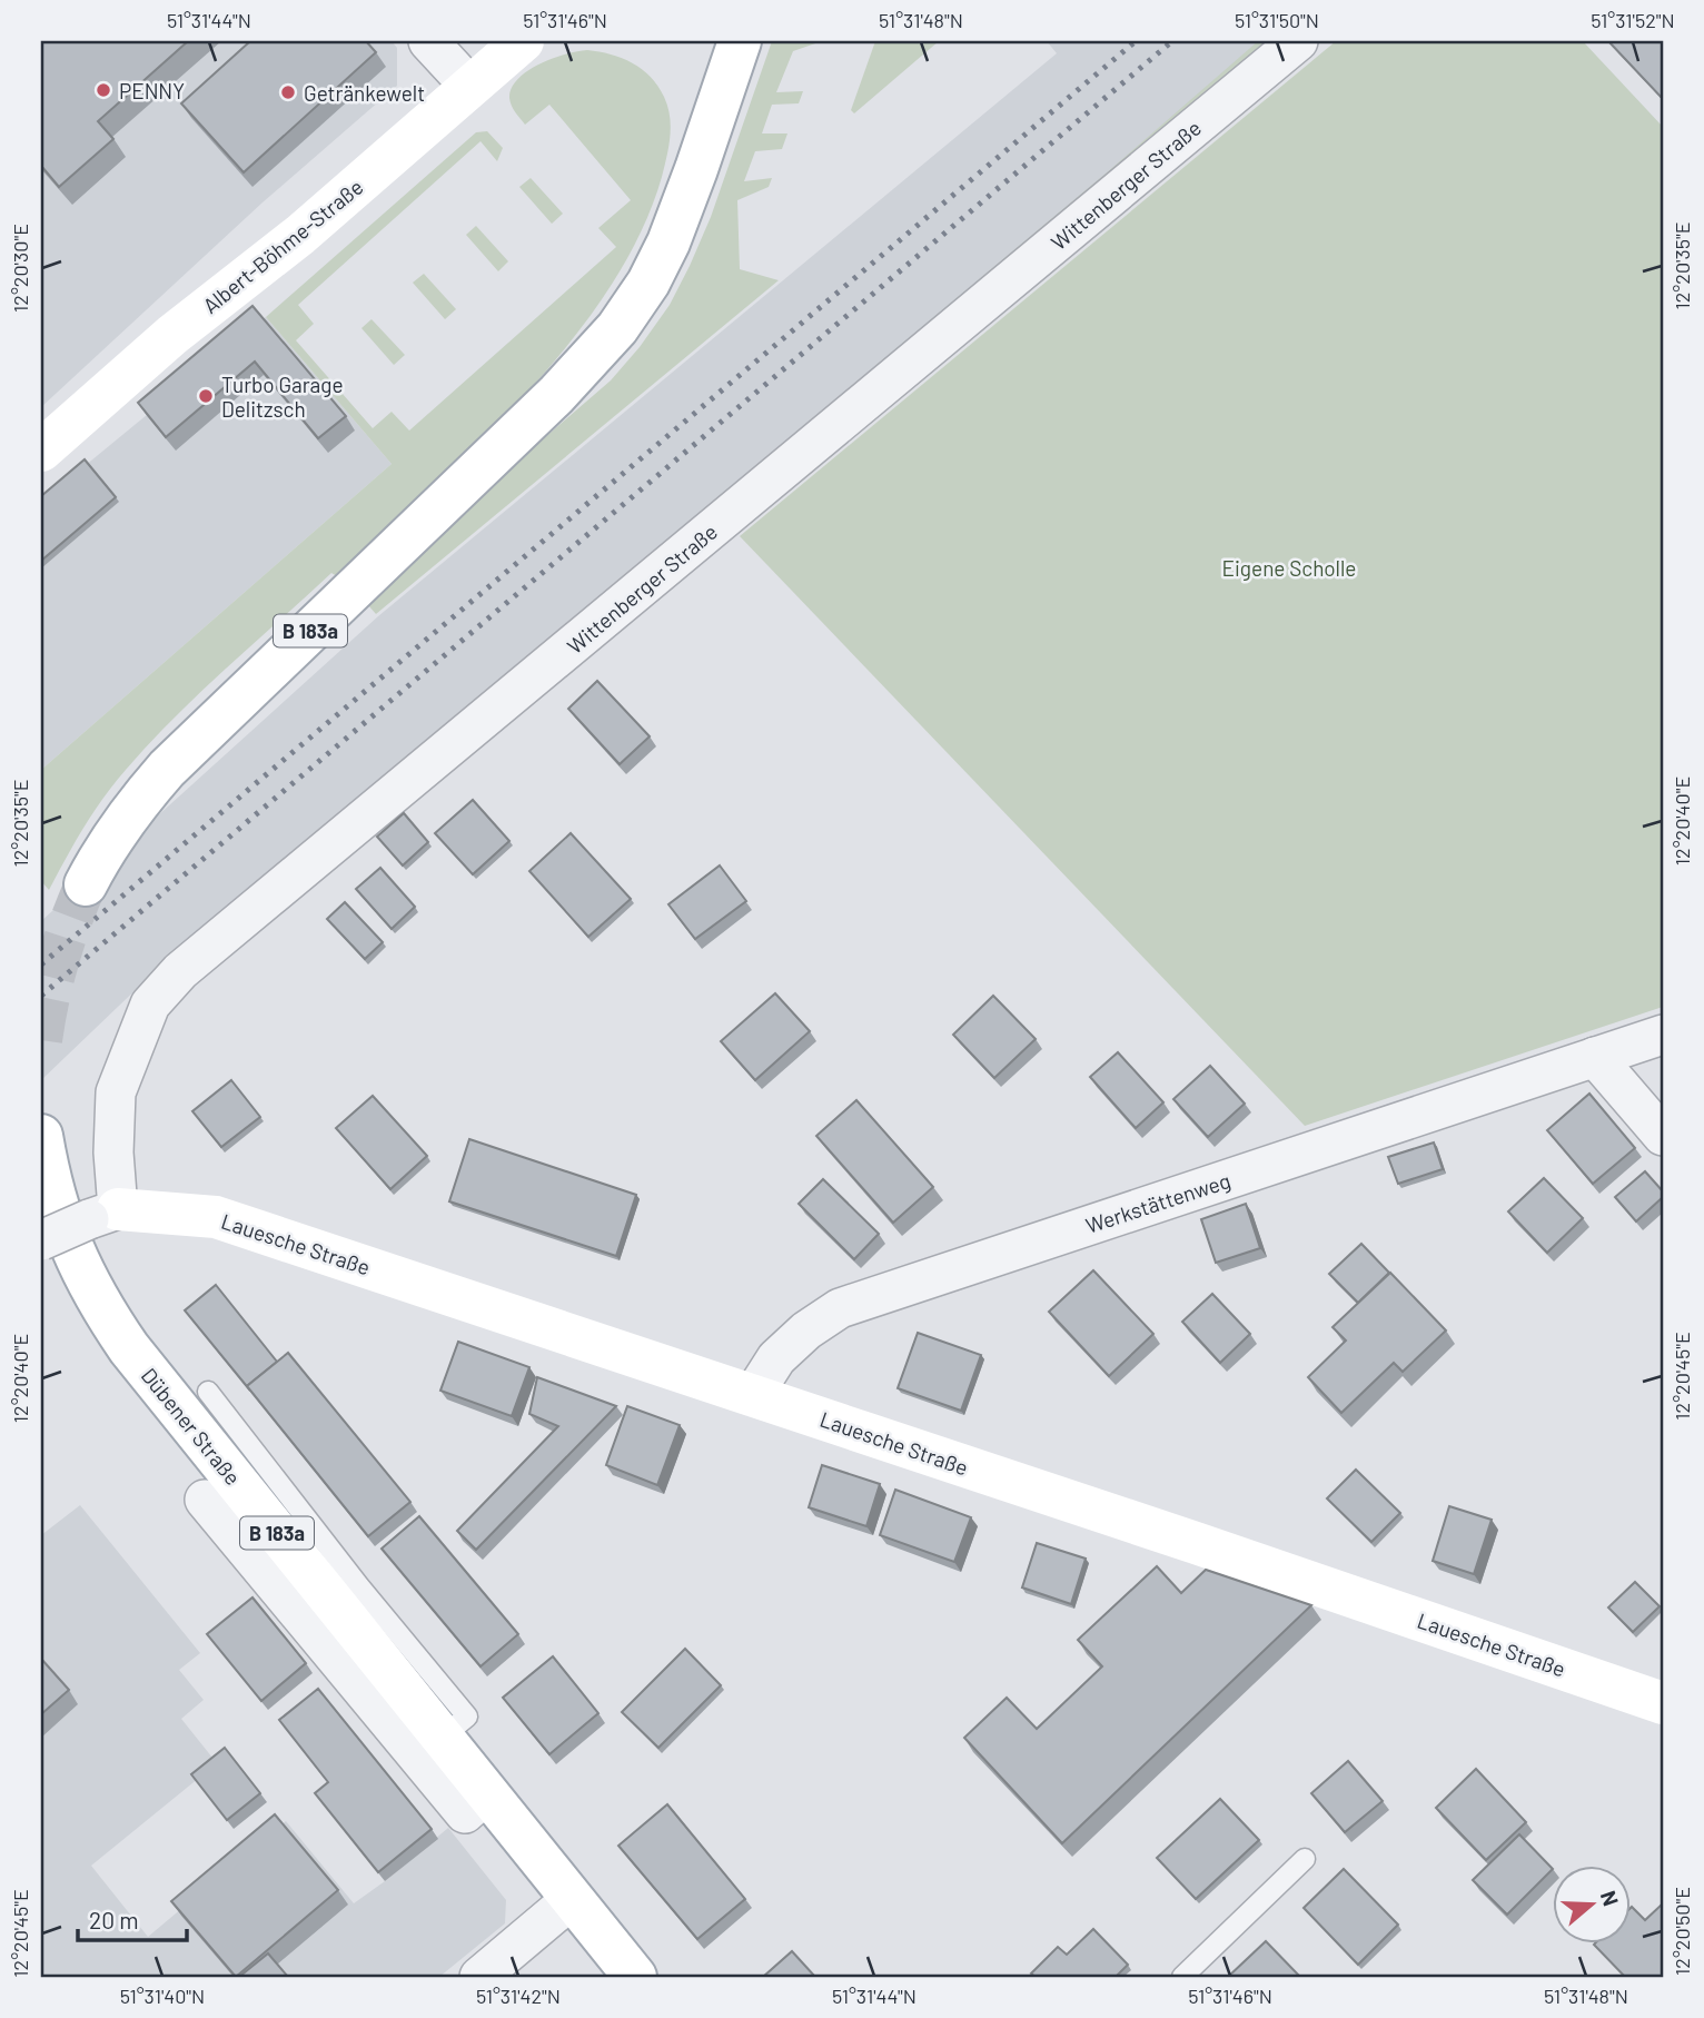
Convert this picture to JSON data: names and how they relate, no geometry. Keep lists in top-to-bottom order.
{
  "streets": {
    "street": [
      "Wittenberger Straße",
      "Albert-Böhme-Straße",
      "B 183a",
      "Werkstättenweg",
      "Lauesche Straße",
      "Dübener Straße"
    ]
  },
  "crossings": [
    ["Wittenberger Straße", "Lauesche Straße"],
    ["Werkstättenweg", "Lauesche Straße"]
  ],
  "parks": ["Eigene Scholle"],
  "places": ["PENNY", "Getränkewelt", "Turbo Garage Delitzsch"],
  "scale_bar": "20 m",
  "north": "right",
  "coordinates": [
    "51°31'44\"N",
    "51°31'46\"N",
    "51°31'48\"N",
    "51°31'50\"N",
    "51°31'52\"N",
    "12°20'35\"E",
    "12°20'30\"E",
    "12°20'40\"E",
    "12°20'45\"E",
    "12°20'50\"E",
    "51°31'40\"N",
    "51°31'42\"N"
  ]
}
